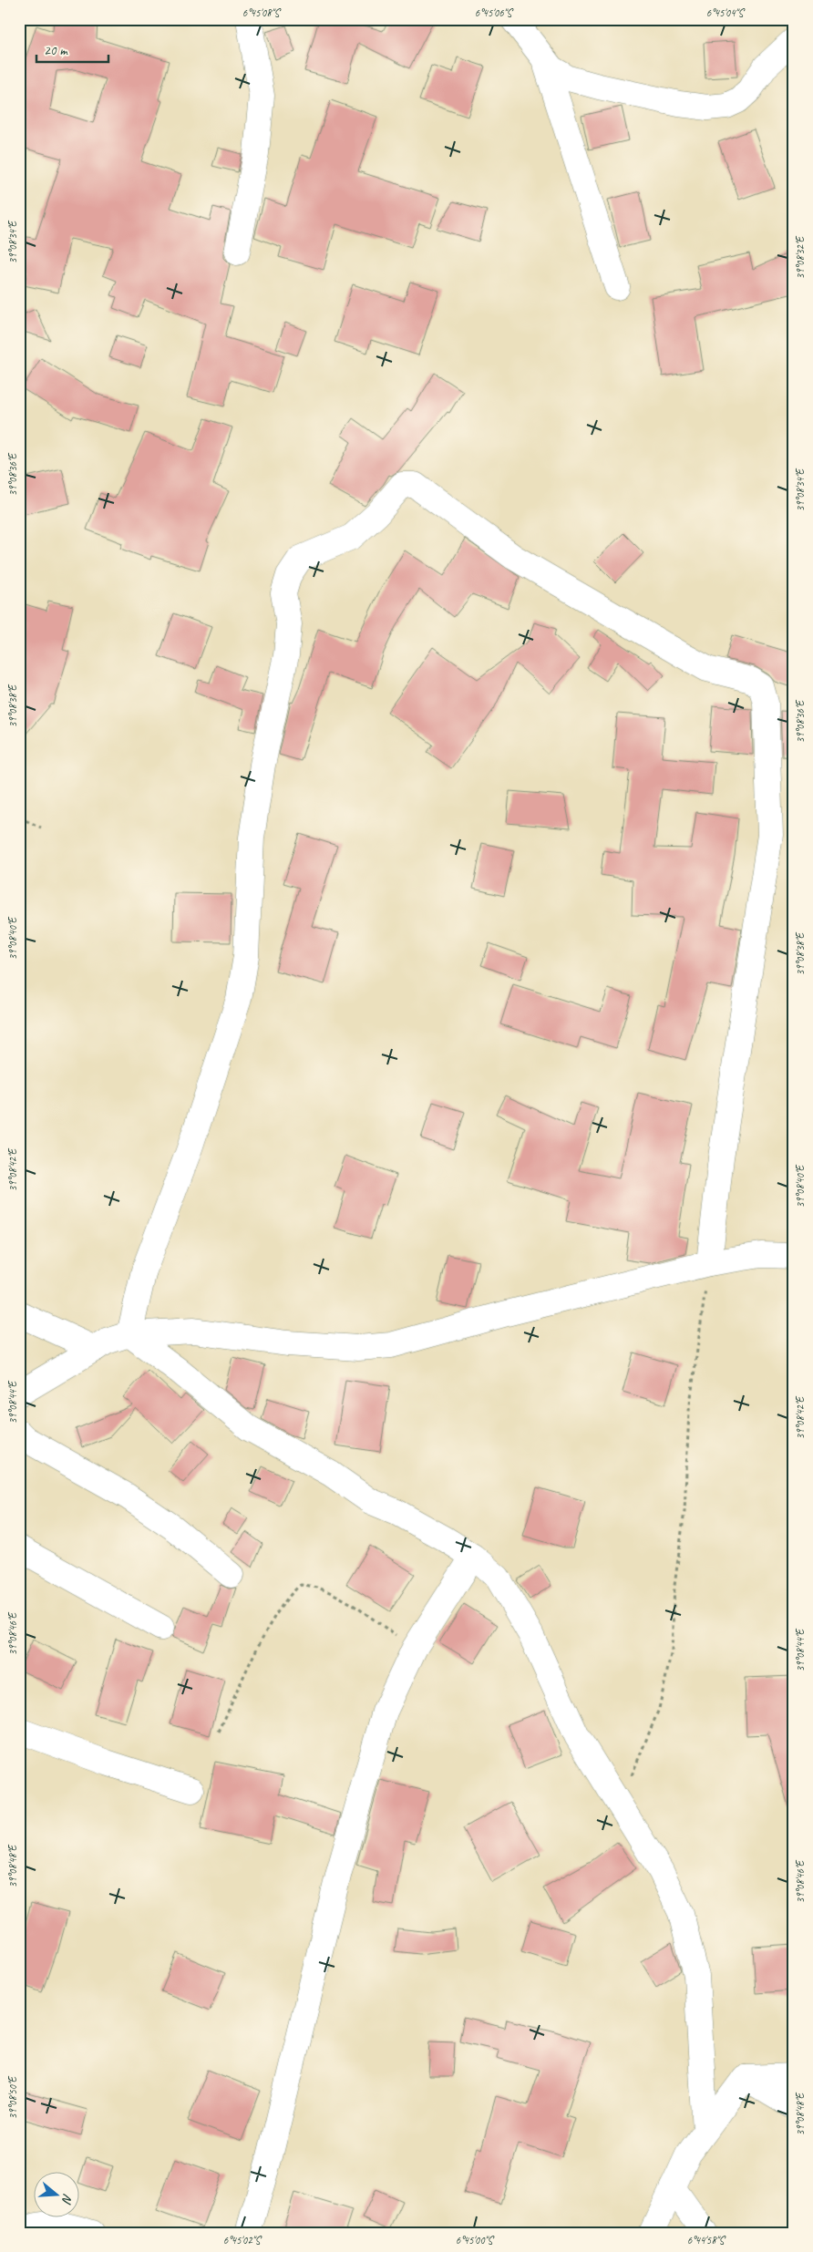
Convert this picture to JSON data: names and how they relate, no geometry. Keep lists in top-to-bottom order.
{
  "scale_bar": "20 m",
  "north": "right",
  "coordinates": [
    "6°45'08\"S",
    "6°45'06\"S",
    "6°45'04\"S",
    "39°08'34\"E",
    "39°08'32\"E",
    "39°08'36\"E",
    "39°08'38\"E",
    "39°08'40\"E",
    "39°08'42\"E",
    "39°08'44\"E",
    "39°08'46\"E",
    "39°08'48\"E",
    "39°08'50\"E",
    "6°45'02\"S",
    "6°45'00\"S",
    "6°44'58\"S"
  ]
}
